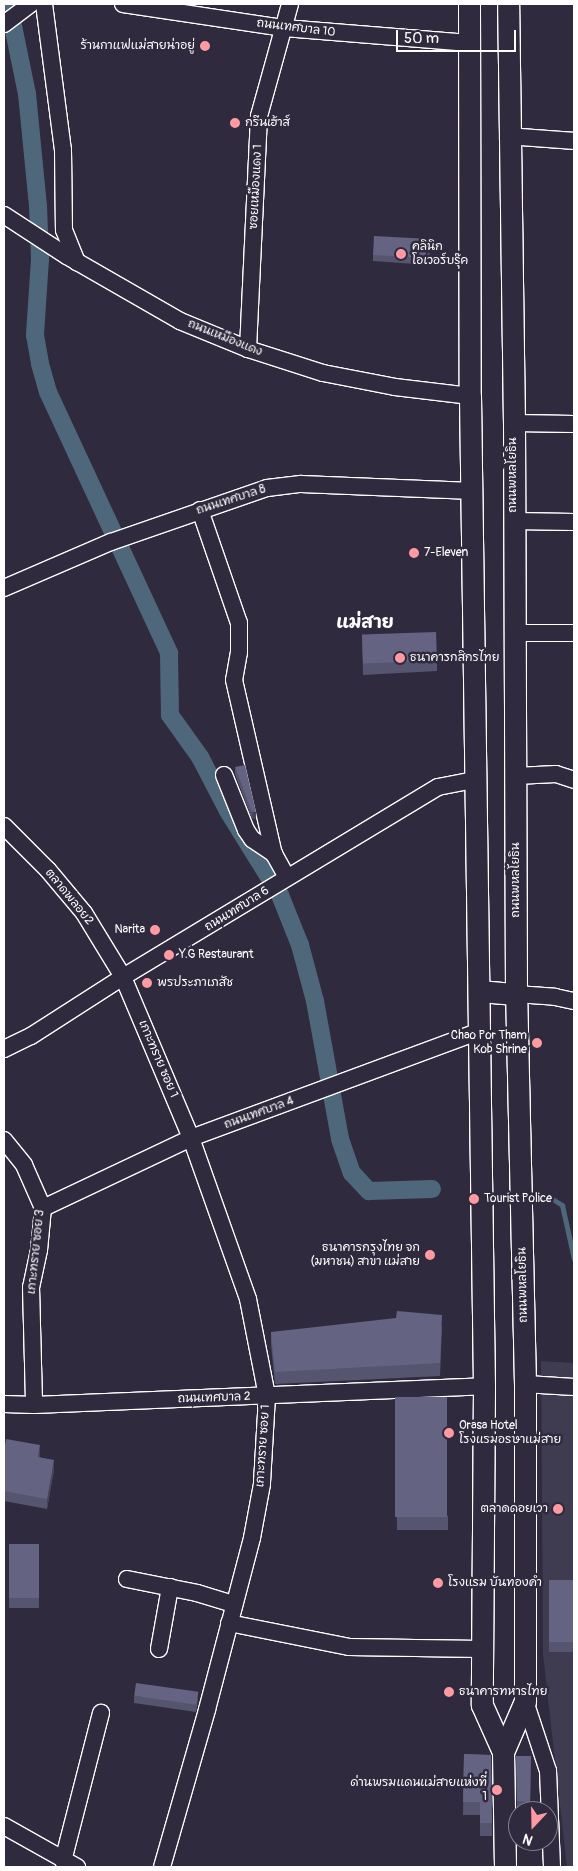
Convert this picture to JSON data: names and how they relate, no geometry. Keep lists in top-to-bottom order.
{
  "streets": {
    "main road": ["ถนนพหลโยธิน"],
    "street": [
      "ถนนเทศบาล 10",
      "ซอยเหมืองแดง 1",
      "ถนนเหมืองแดง",
      "ถนนเทศบาล 8",
      "ตลาดพลอย2",
      "ถนนเทศบาล 6",
      "เกาะทราย ซอย 1",
      "ถนนเทศบาล 4",
      "เกาะทราย ซอย 3",
      "ถนนเทศบาล 2"
    ]
  },
  "crossings": [
    ["ถนนเทศบาล 10", "ซอยเหมืองแดง 1"],
    ["ถนนเทศบาล 10", "ถนนพหลโยธิน"],
    ["ซอยเหมืองแดง 1", "ถนนเหมืองแดง"],
    ["ถนนเหมืองแดง", "ถนนพหลโยธิน"],
    ["ถนนพหลโยธิน", "ถนนเทศบาล 8"],
    ["ถนนพหลโยธิน", "ถนนเทศบาล 6"],
    ["ถนนพหลโยธิน", "ถนนเทศบาล 4"],
    ["ถนนพหลโยธิน", "ถนนเทศบาล 2"],
    ["ตลาดพลอย2", "ถนนเทศบาล 6"],
    ["ตลาดพลอย2", "เกาะทราย ซอย 1"],
    ["ถนนเทศบาล 6", "เกาะทราย ซอย 1"],
    ["เกาะทราย ซอย 1", "ถนนเทศบาล 4"],
    ["เกาะทราย ซอย 1", "ถนนเทศบาล 2"],
    ["ถนนเทศบาล 4", "เกาะทราย ซอย 3"],
    ["เกาะทราย ซอย 3", "ถนนเทศบาล 2"]
  ],
  "districts": ["แม่สาย"],
  "places": [
    "ร้านกาแฟแม่สายน่าอยู่",
    "กรีนเฮ้าส์",
    "คลินิก โอเวอร์บรุ๊ค",
    "7-Eleven",
    "ธนาคารกสิกรไทย",
    "Narita",
    "Y.G Restaurant",
    "พรประภาเภสัช",
    "Chao Por Tham Kob Shrine",
    "Tourist Police",
    "ธนาคารกรุงไทย จก (มหาชน) สาขา แม่สาย",
    "Orasa Hotel โรงแรมอรษาแม่สาย",
    "ตลาดดอยเวา",
    "โรงแรม บันทองคํา",
    "ธนาคารทหารไทย",
    "ด่านพรมแดนแม่สายแห่งที่ 1"
  ],
  "scale_bar": "50 m",
  "north": "bottom"
}
